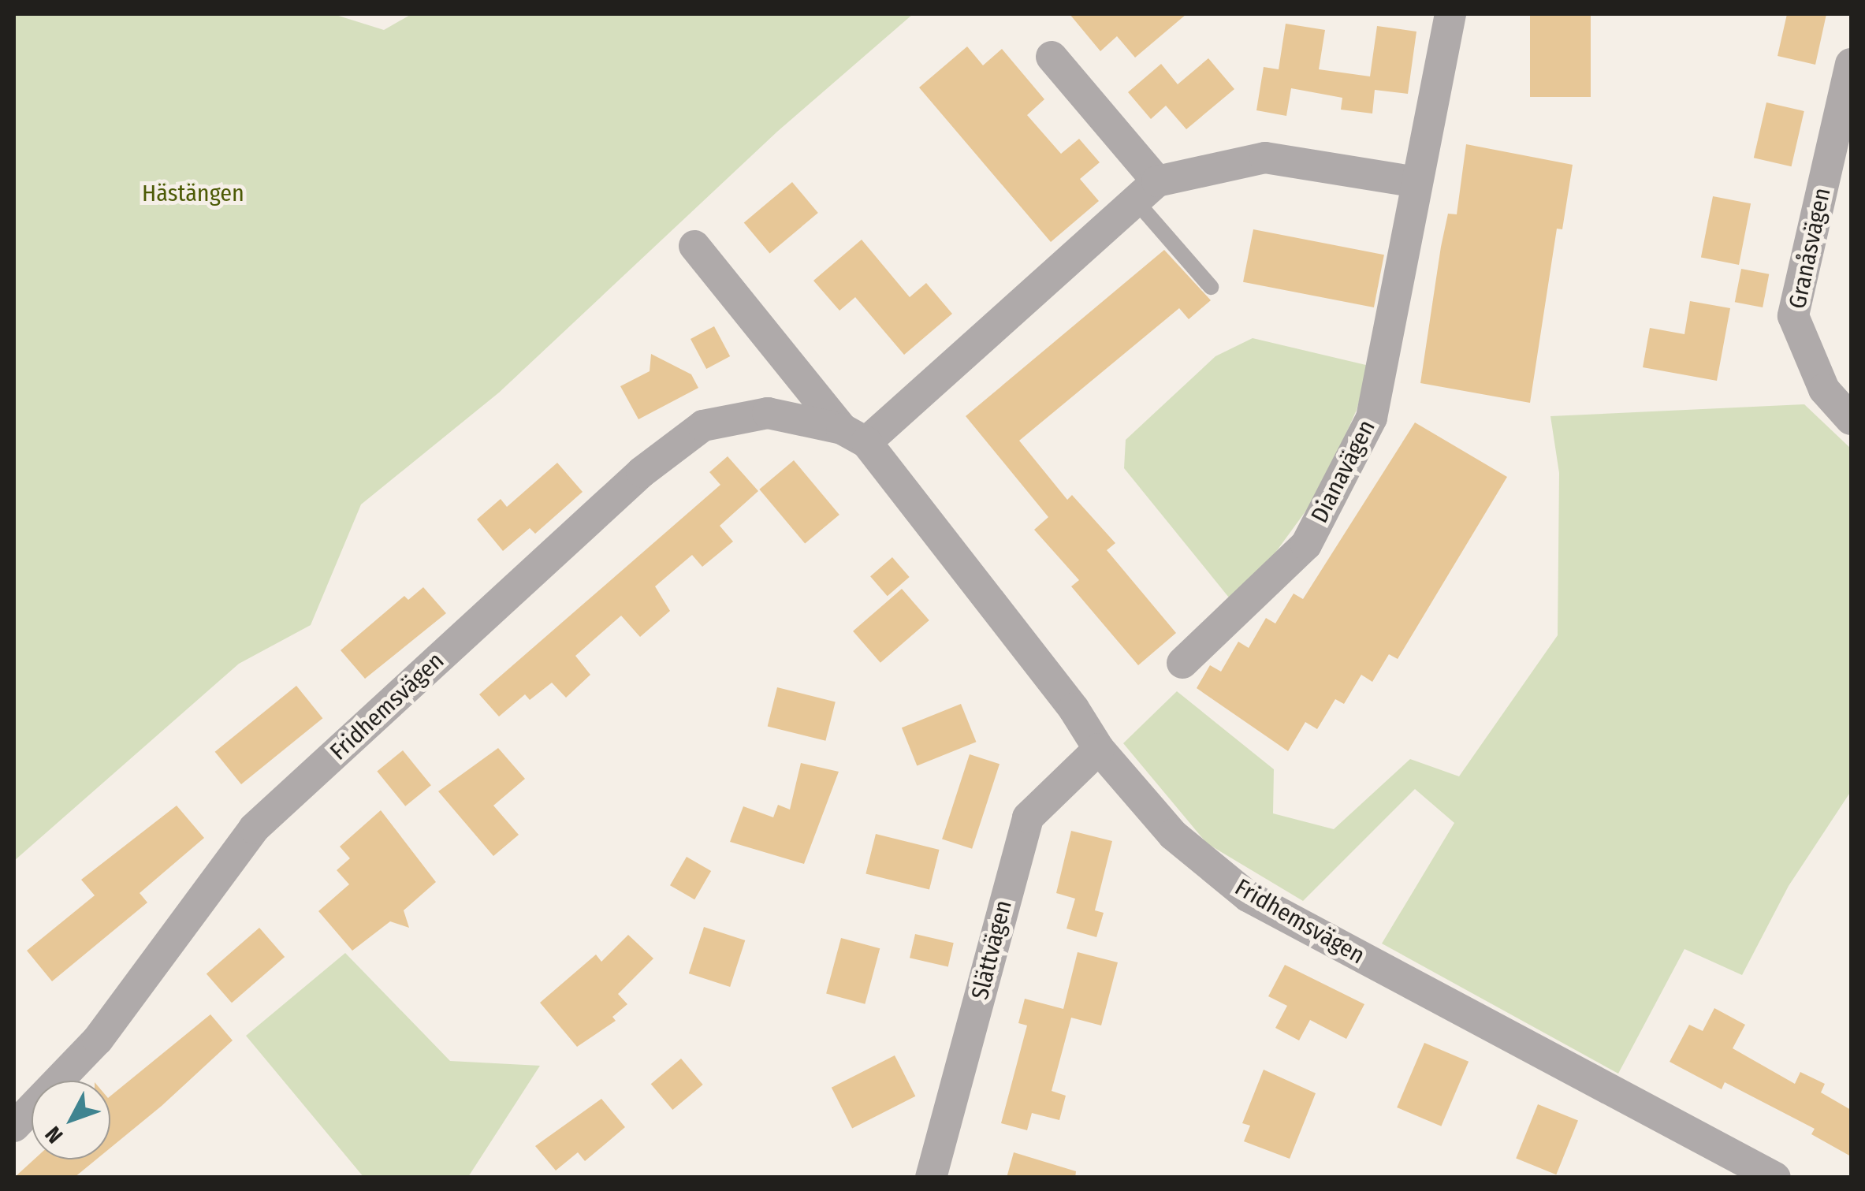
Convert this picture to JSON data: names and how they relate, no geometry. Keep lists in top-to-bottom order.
{
  "streets": {
    "street": [
      "Granåsvägen",
      "Dianavägen",
      "Fridhemsvägen",
      "Slättvägen"
    ]
  },
  "crossings": [
    ["Fridhemsvägen", "Slättvägen"]
  ],
  "parks": ["Hästängen"],
  "north": "bottom left"
}
